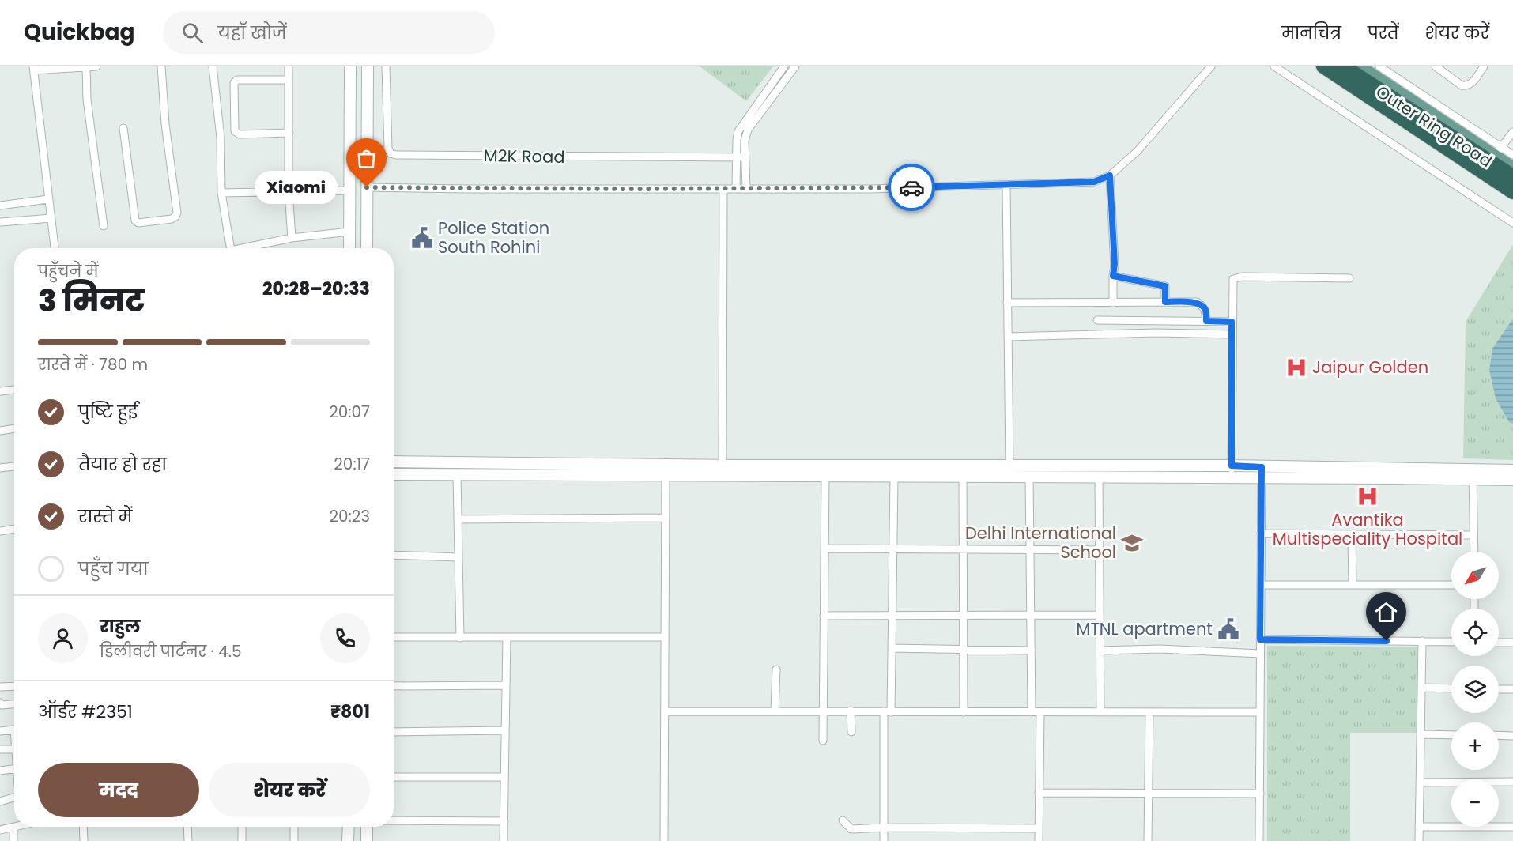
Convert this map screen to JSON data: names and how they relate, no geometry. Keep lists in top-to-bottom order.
{
  "streets": {
    "main road": ["Outer Ring Road"],
    "street": ["M2K Road"]
  },
  "places": {
    "other": ["Xiaomi"],
    "public building": ["Police Station South Rohini", "MTNL apartment"],
    "hospital": ["Jaipur Golden", "Avantika Multispeciality Hospital"],
    "school or university": ["Delhi International School"]
  },
  "north": "bottom left",
  "page": {
    "header": "Quickbag",
    "search": "यहाँ खोजें",
    "nav": ["मानचित्र", "परतें", "शेयर करें"],
    "bubble": "Xiaomi",
    "heading": ["3 मिनट", "पहुँचने में", "20:28–20:33"],
    "panel": [
      "राहुल",
      "डिलीवरी पार्टनर · 4.5",
      "ऑर्डर #2351",
      "₹801"
    ],
    "bar": "रास्ते में · 780 m",
    "list": [
      ["पुष्टि हुई", "20:07"],
      ["तैयार हो रहा", "20:17"],
      ["रास्ते में", "20:23"],
      "पहुँच गया"
    ],
    "map_buttons": ["+", "−"],
    "buttons": ["मदद", "शेयर करें"]
  }
}
